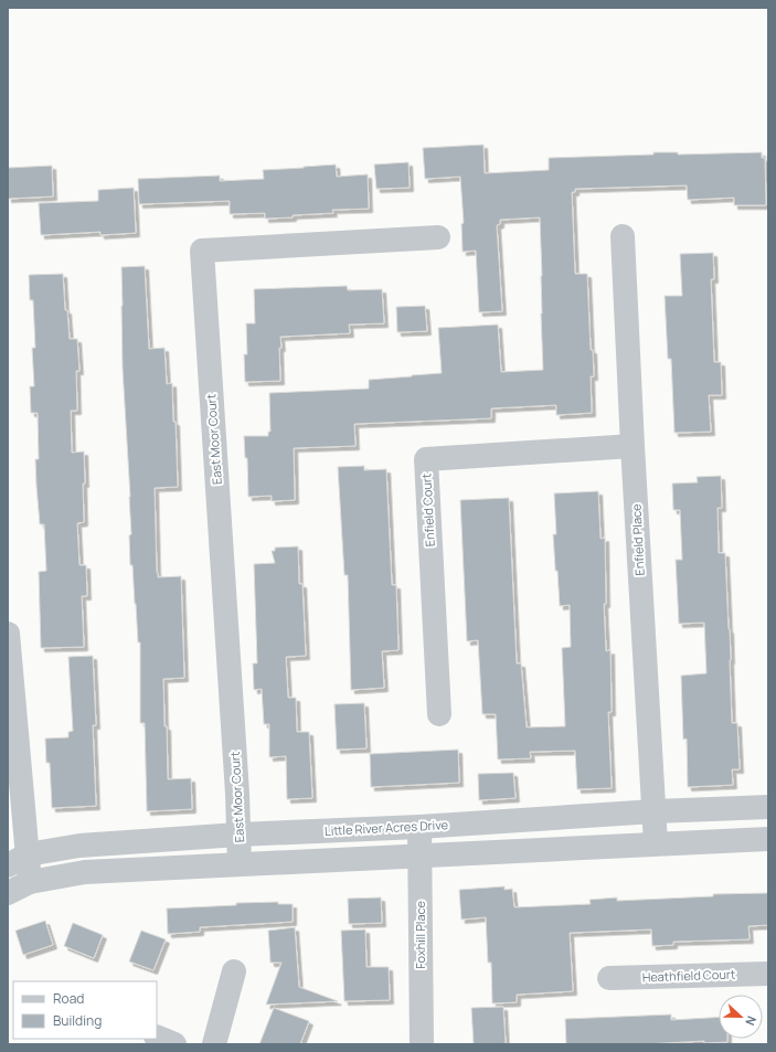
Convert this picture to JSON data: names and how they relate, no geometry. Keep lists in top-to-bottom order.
{
  "streets": {
    "street": [
      "East Moor Court",
      "Enfield Court",
      "Enfield Place",
      "Little River Acres Drive",
      "Foxhill Place",
      "Heathfield Court"
    ]
  },
  "crossings": [
    ["East Moor Court", "Little River Acres Drive"],
    ["Enfield Court", "Enfield Place"],
    ["Enfield Place", "Little River Acres Drive"],
    ["Little River Acres Drive", "Foxhill Place"]
  ],
  "legend": ["Road", "Building"],
  "north": "right"
}
